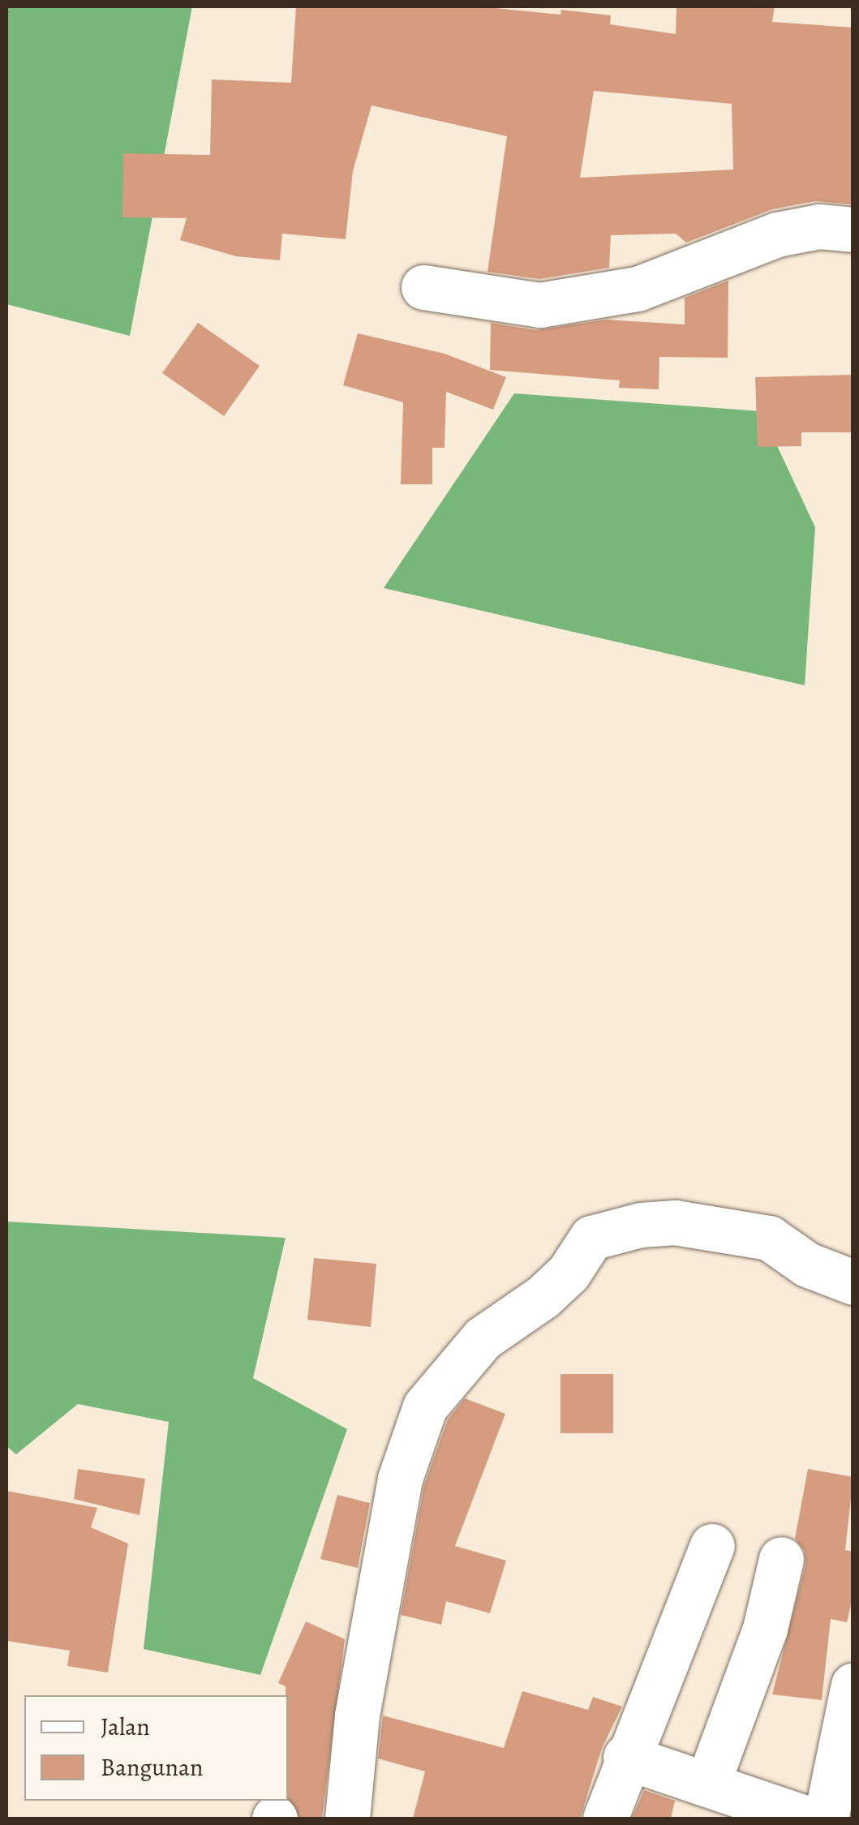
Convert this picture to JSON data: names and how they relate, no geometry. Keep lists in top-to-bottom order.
{
  "legend": ["Jalan", "Bangunan"]
}
